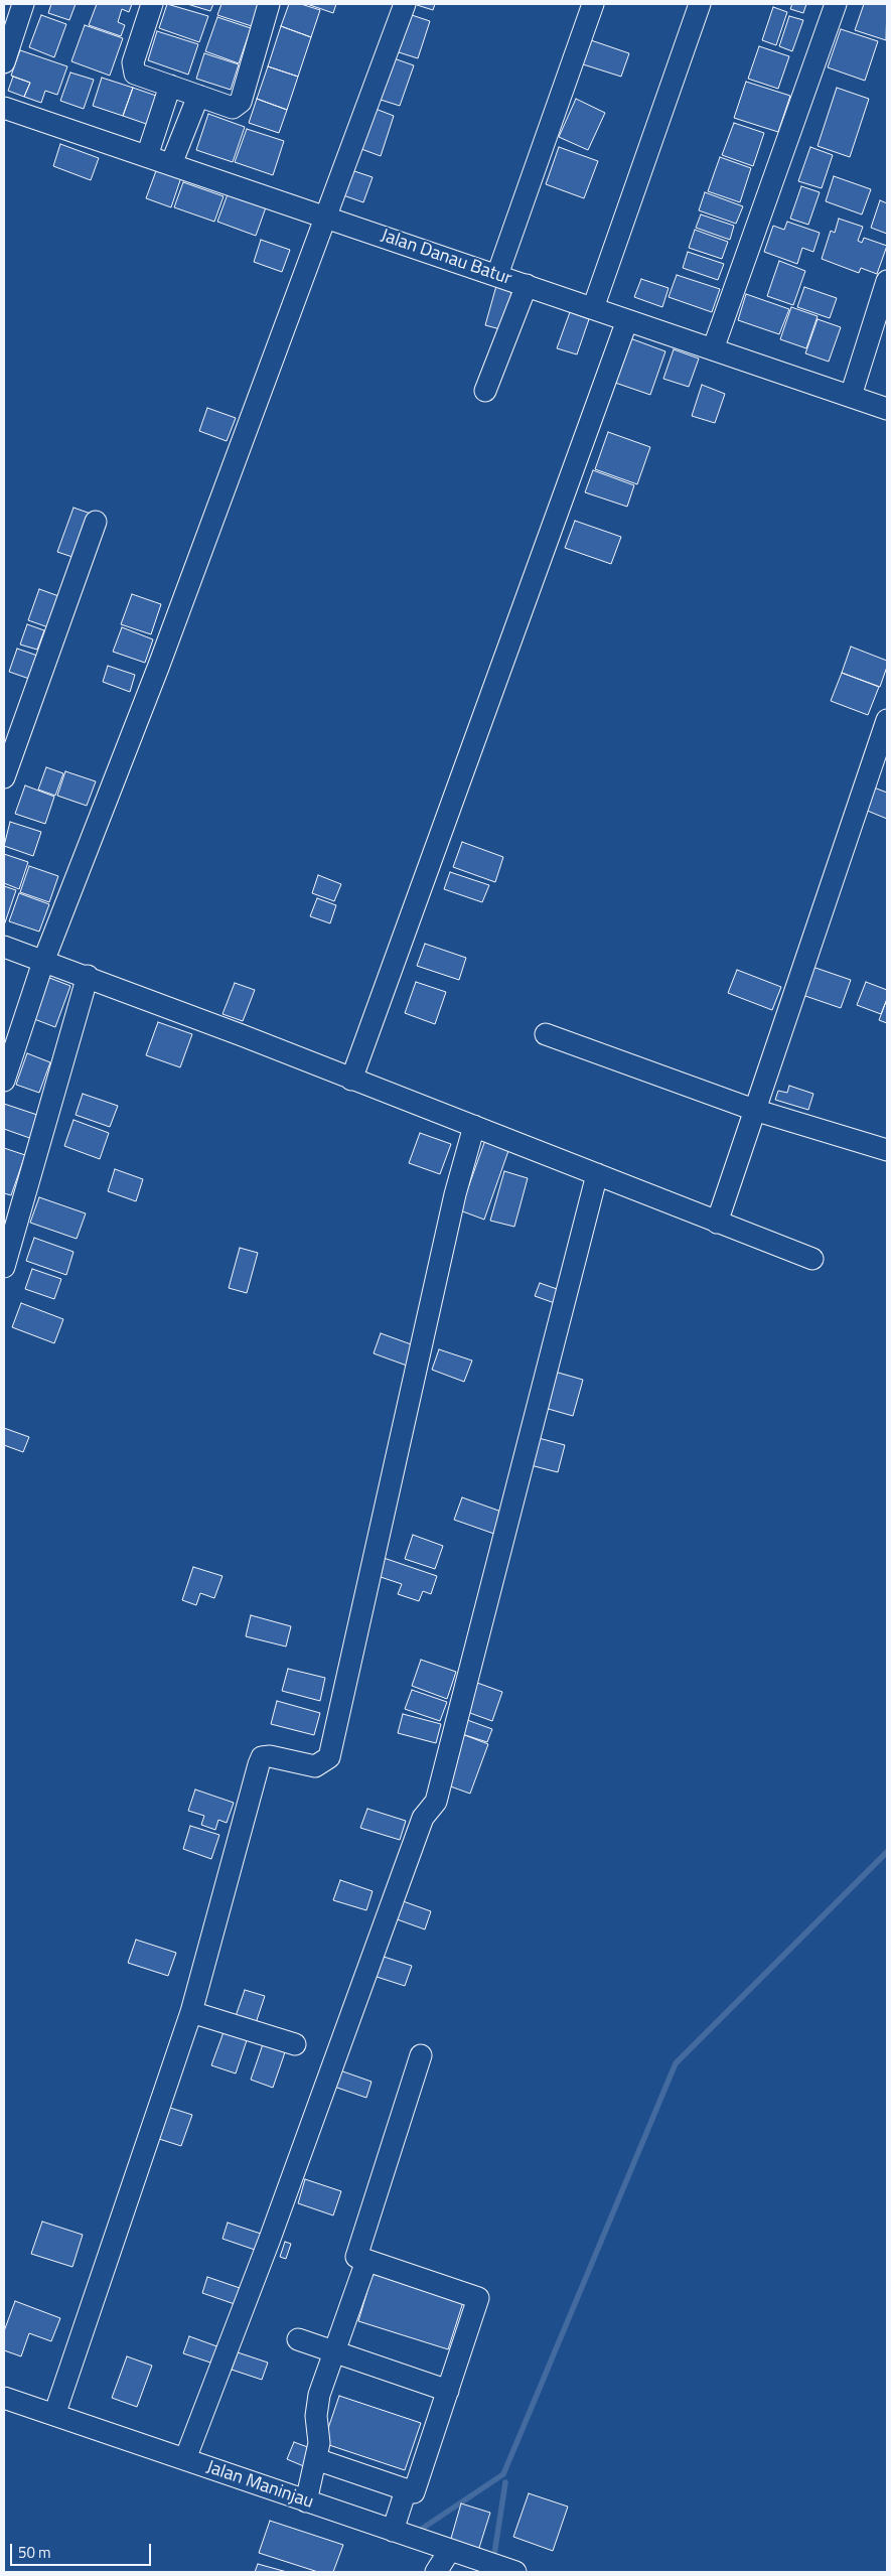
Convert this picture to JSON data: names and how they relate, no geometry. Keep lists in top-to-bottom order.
{
  "streets": {
    "street": ["Jalan Danau Batur", "Jalan Maninjau"]
  },
  "scale_bar": "50 m"
}
